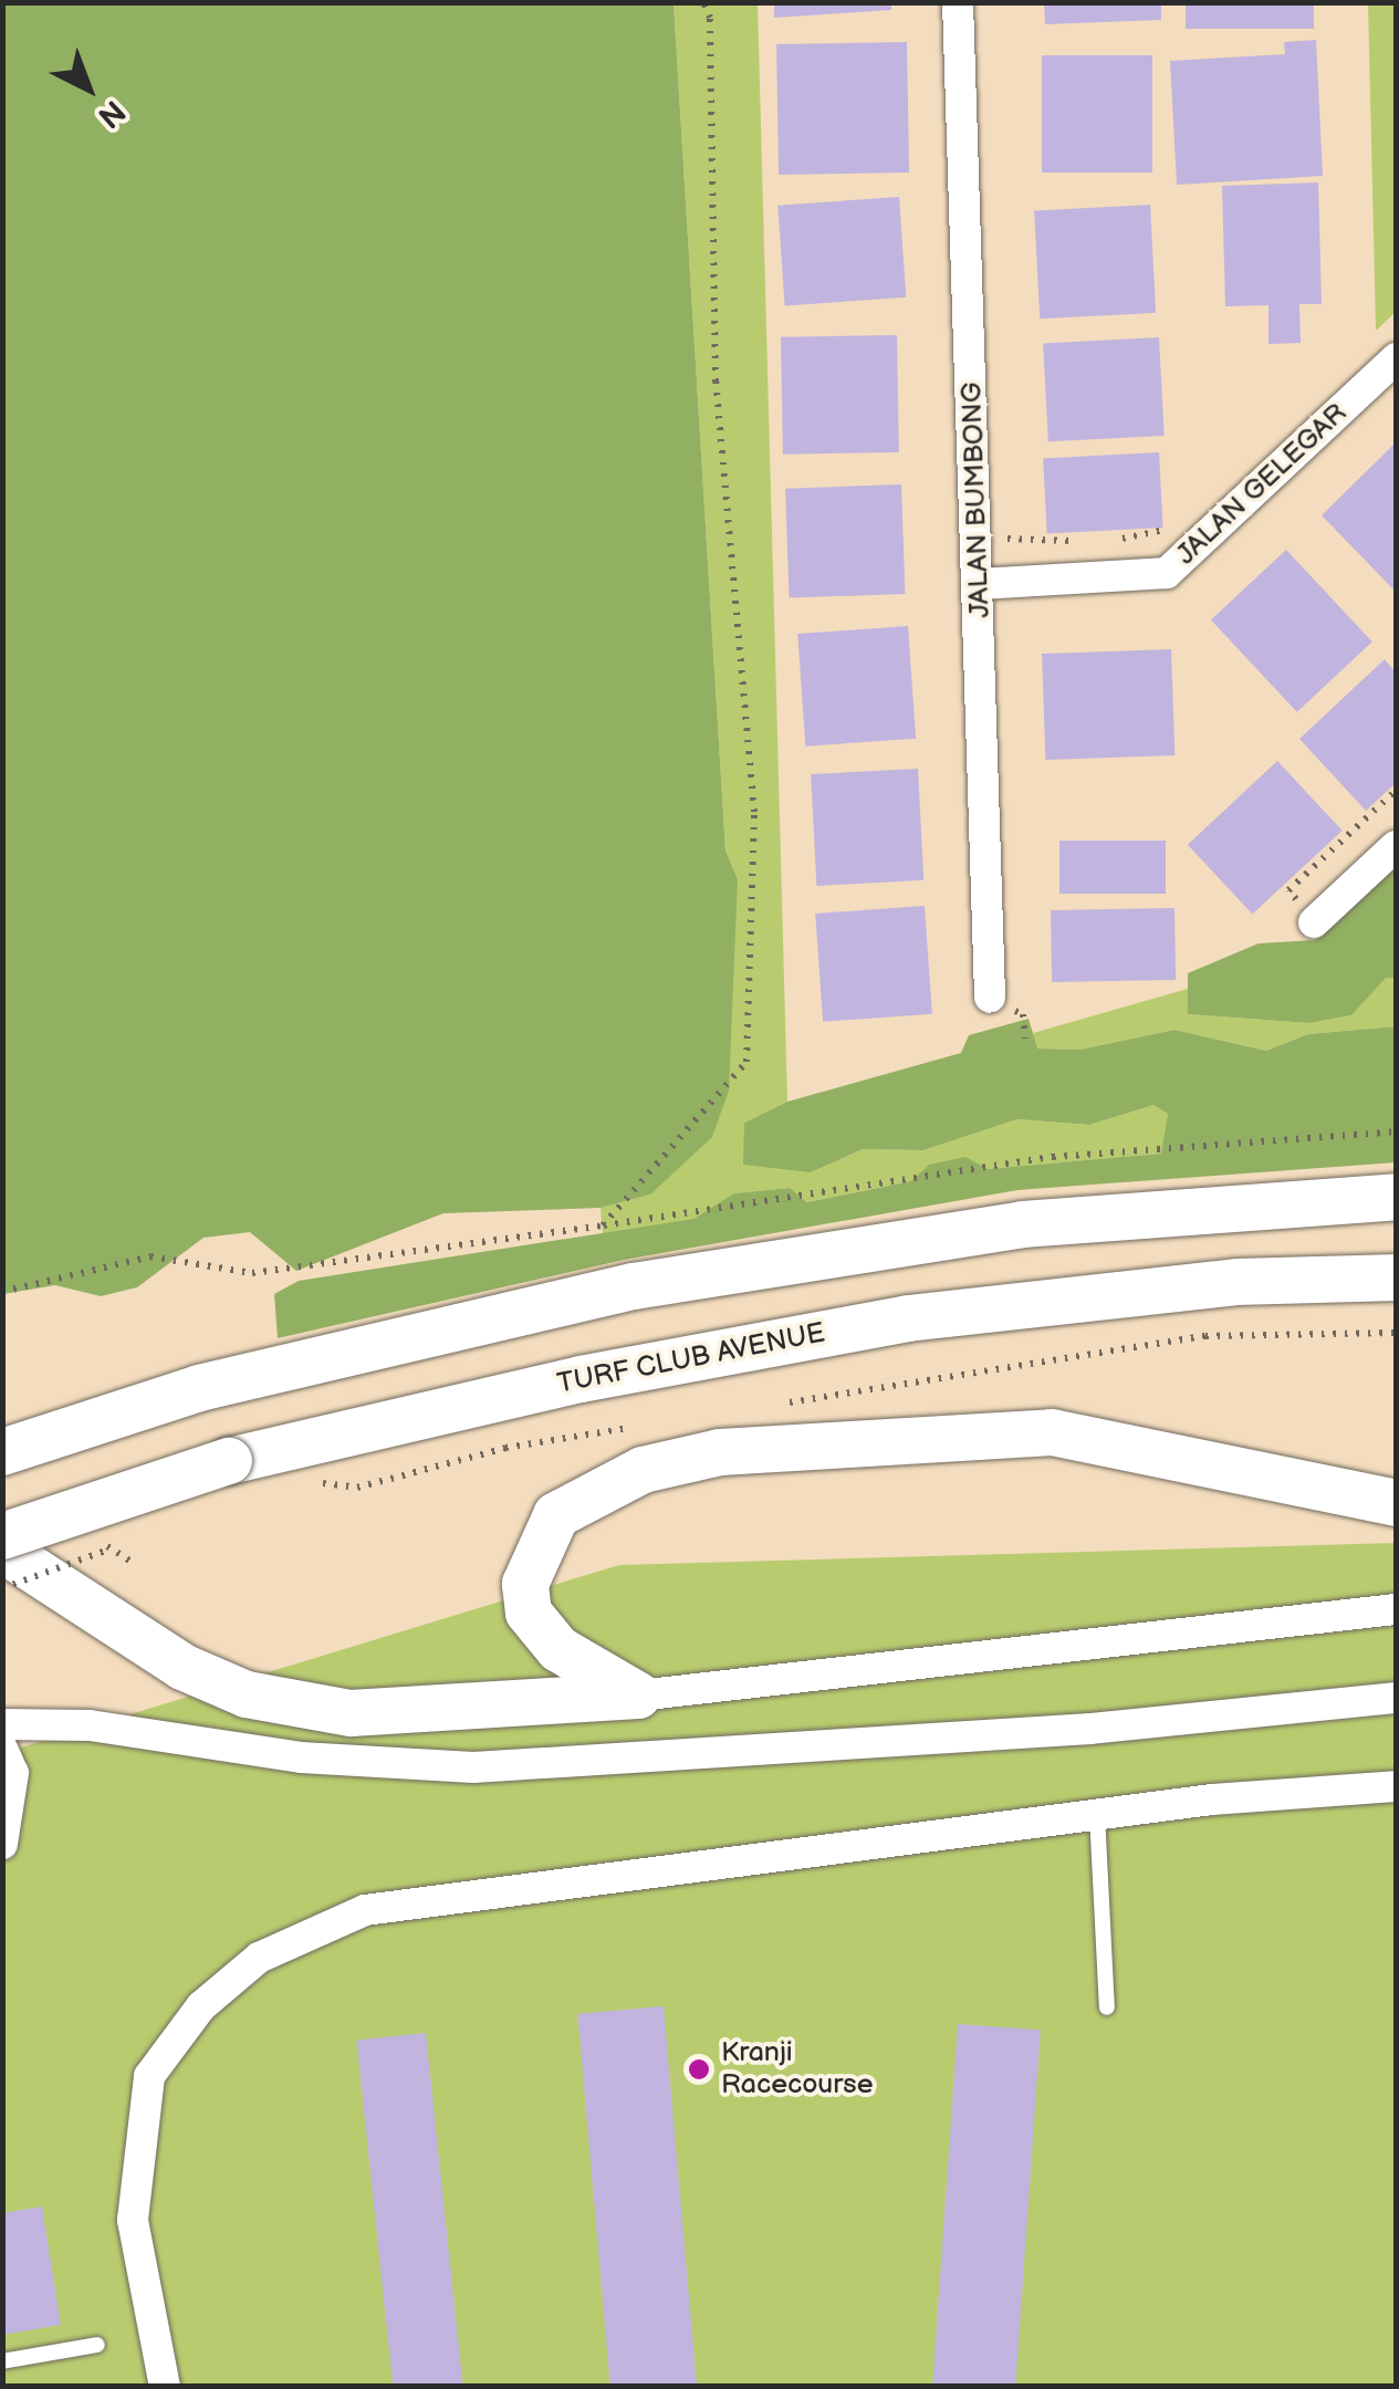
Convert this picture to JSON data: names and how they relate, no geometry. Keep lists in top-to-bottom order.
{
  "streets": {
    "main road": ["TURF CLUB AVENUE"],
    "street": ["JALAN GELEGAR", "JALAN BUMBONG"]
  },
  "crossings": [
    ["JALAN GELEGAR", "JALAN BUMBONG"]
  ],
  "places": ["Kranji Racecourse"],
  "north": "bottom right"
}
